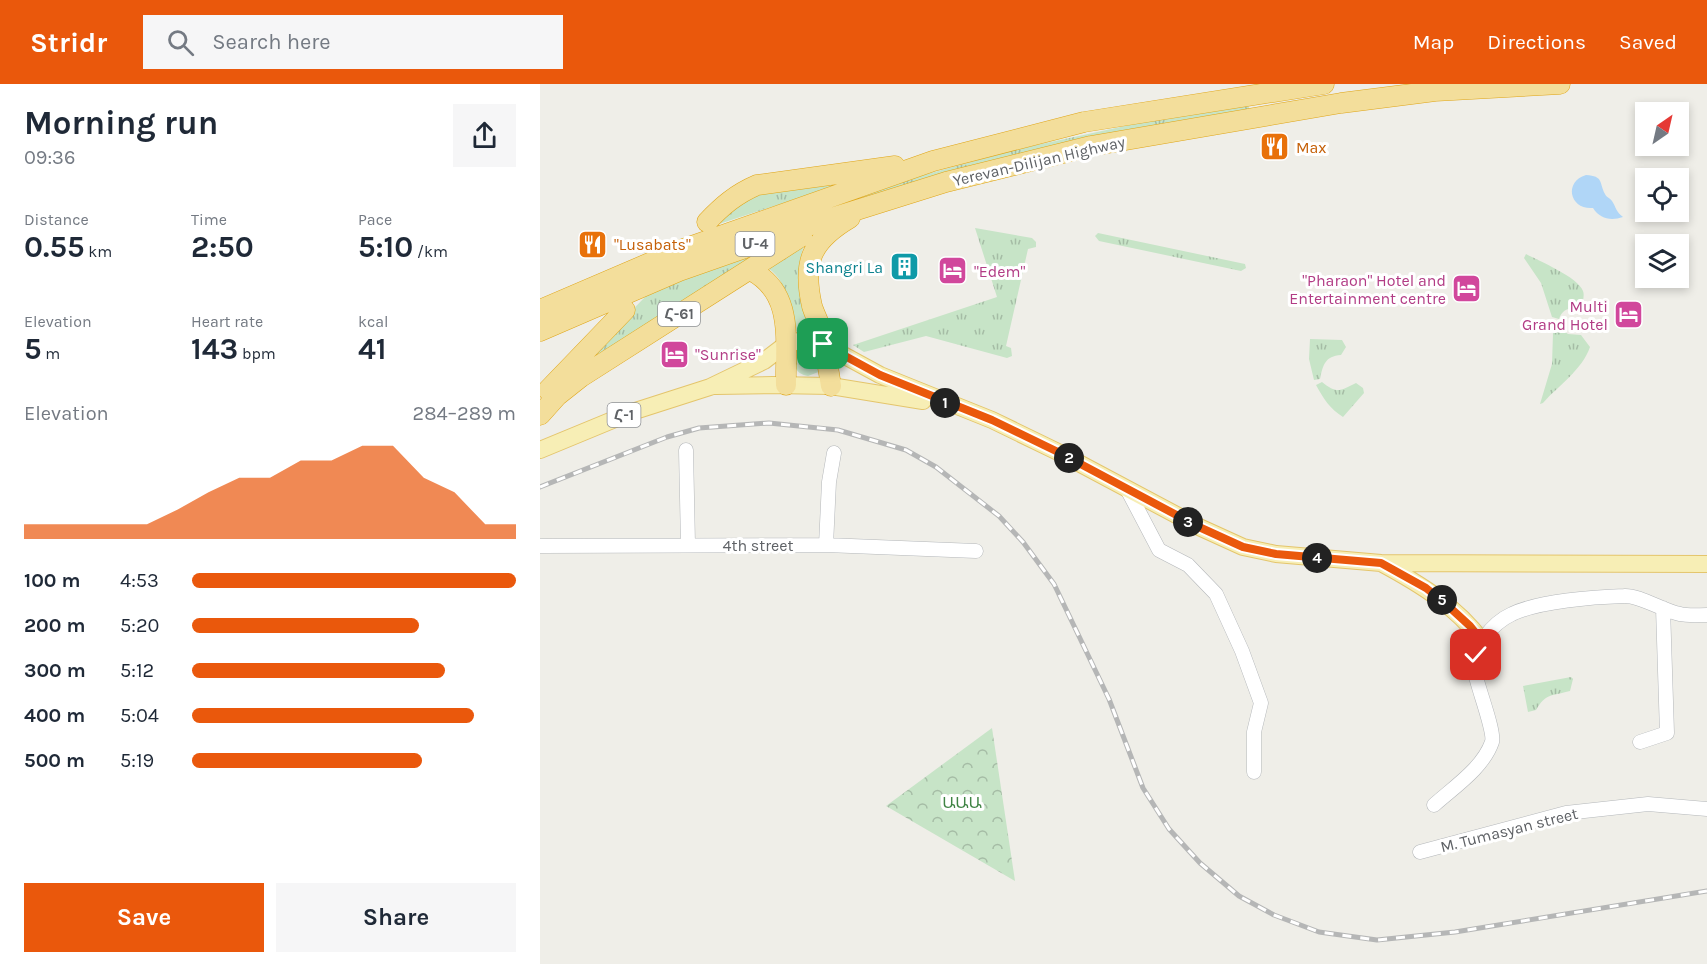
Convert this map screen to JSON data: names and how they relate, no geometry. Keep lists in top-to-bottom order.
{
  "streets": {
    "highway": ["Yerevan-Dilijan Highway", "Մ-4", "Հ-61"],
    "main road": ["Հ-1"],
    "street": ["4th street", "M. Tumasyan street"]
  },
  "crossings": [
    ["Yerevan-Dilijan Highway", "Հ-61"]
  ],
  "parks": ["ԱԱԱ"],
  "places": {
    "restaurant": ["Max", "\"Lusabats\""],
    "building": ["Shangri La"],
    "hotel": [
      "\"Edem\"",
      "\"Pharaon\" Hotel and Entertainment centre",
      "Multi Grand Hotel",
      "\"Sunrise\""
    ]
  },
  "north": "top right",
  "page": {
    "header": "Stridr",
    "search": "Search here",
    "nav": ["Map", "Directions", "Saved"],
    "heading": ["Morning run", "09:36"],
    "stats": [
      ["Distance", "0.55 km"],
      ["Time", "2:50"],
      ["Pace", "5:10 /km"],
      ["Elevation", "5 m"],
      ["Heart rate", "143 bpm"],
      ["kcal", "41"]
    ],
    "pins": [
      "1",
      "2",
      "3",
      "4",
      "5"
    ],
    "chart": ["Elevation", "284–289 m"],
    "list": [
      {
        "name": "100 m",
        "note": "4:53"
      },
      {
        "name": "200 m",
        "note": "5:20"
      },
      {
        "name": "300 m",
        "note": "5:12"
      },
      {
        "name": "400 m",
        "note": "5:04"
      },
      {
        "name": "500 m",
        "note": "5:19"
      }
    ],
    "buttons": ["Save", "Share"]
  }
}
